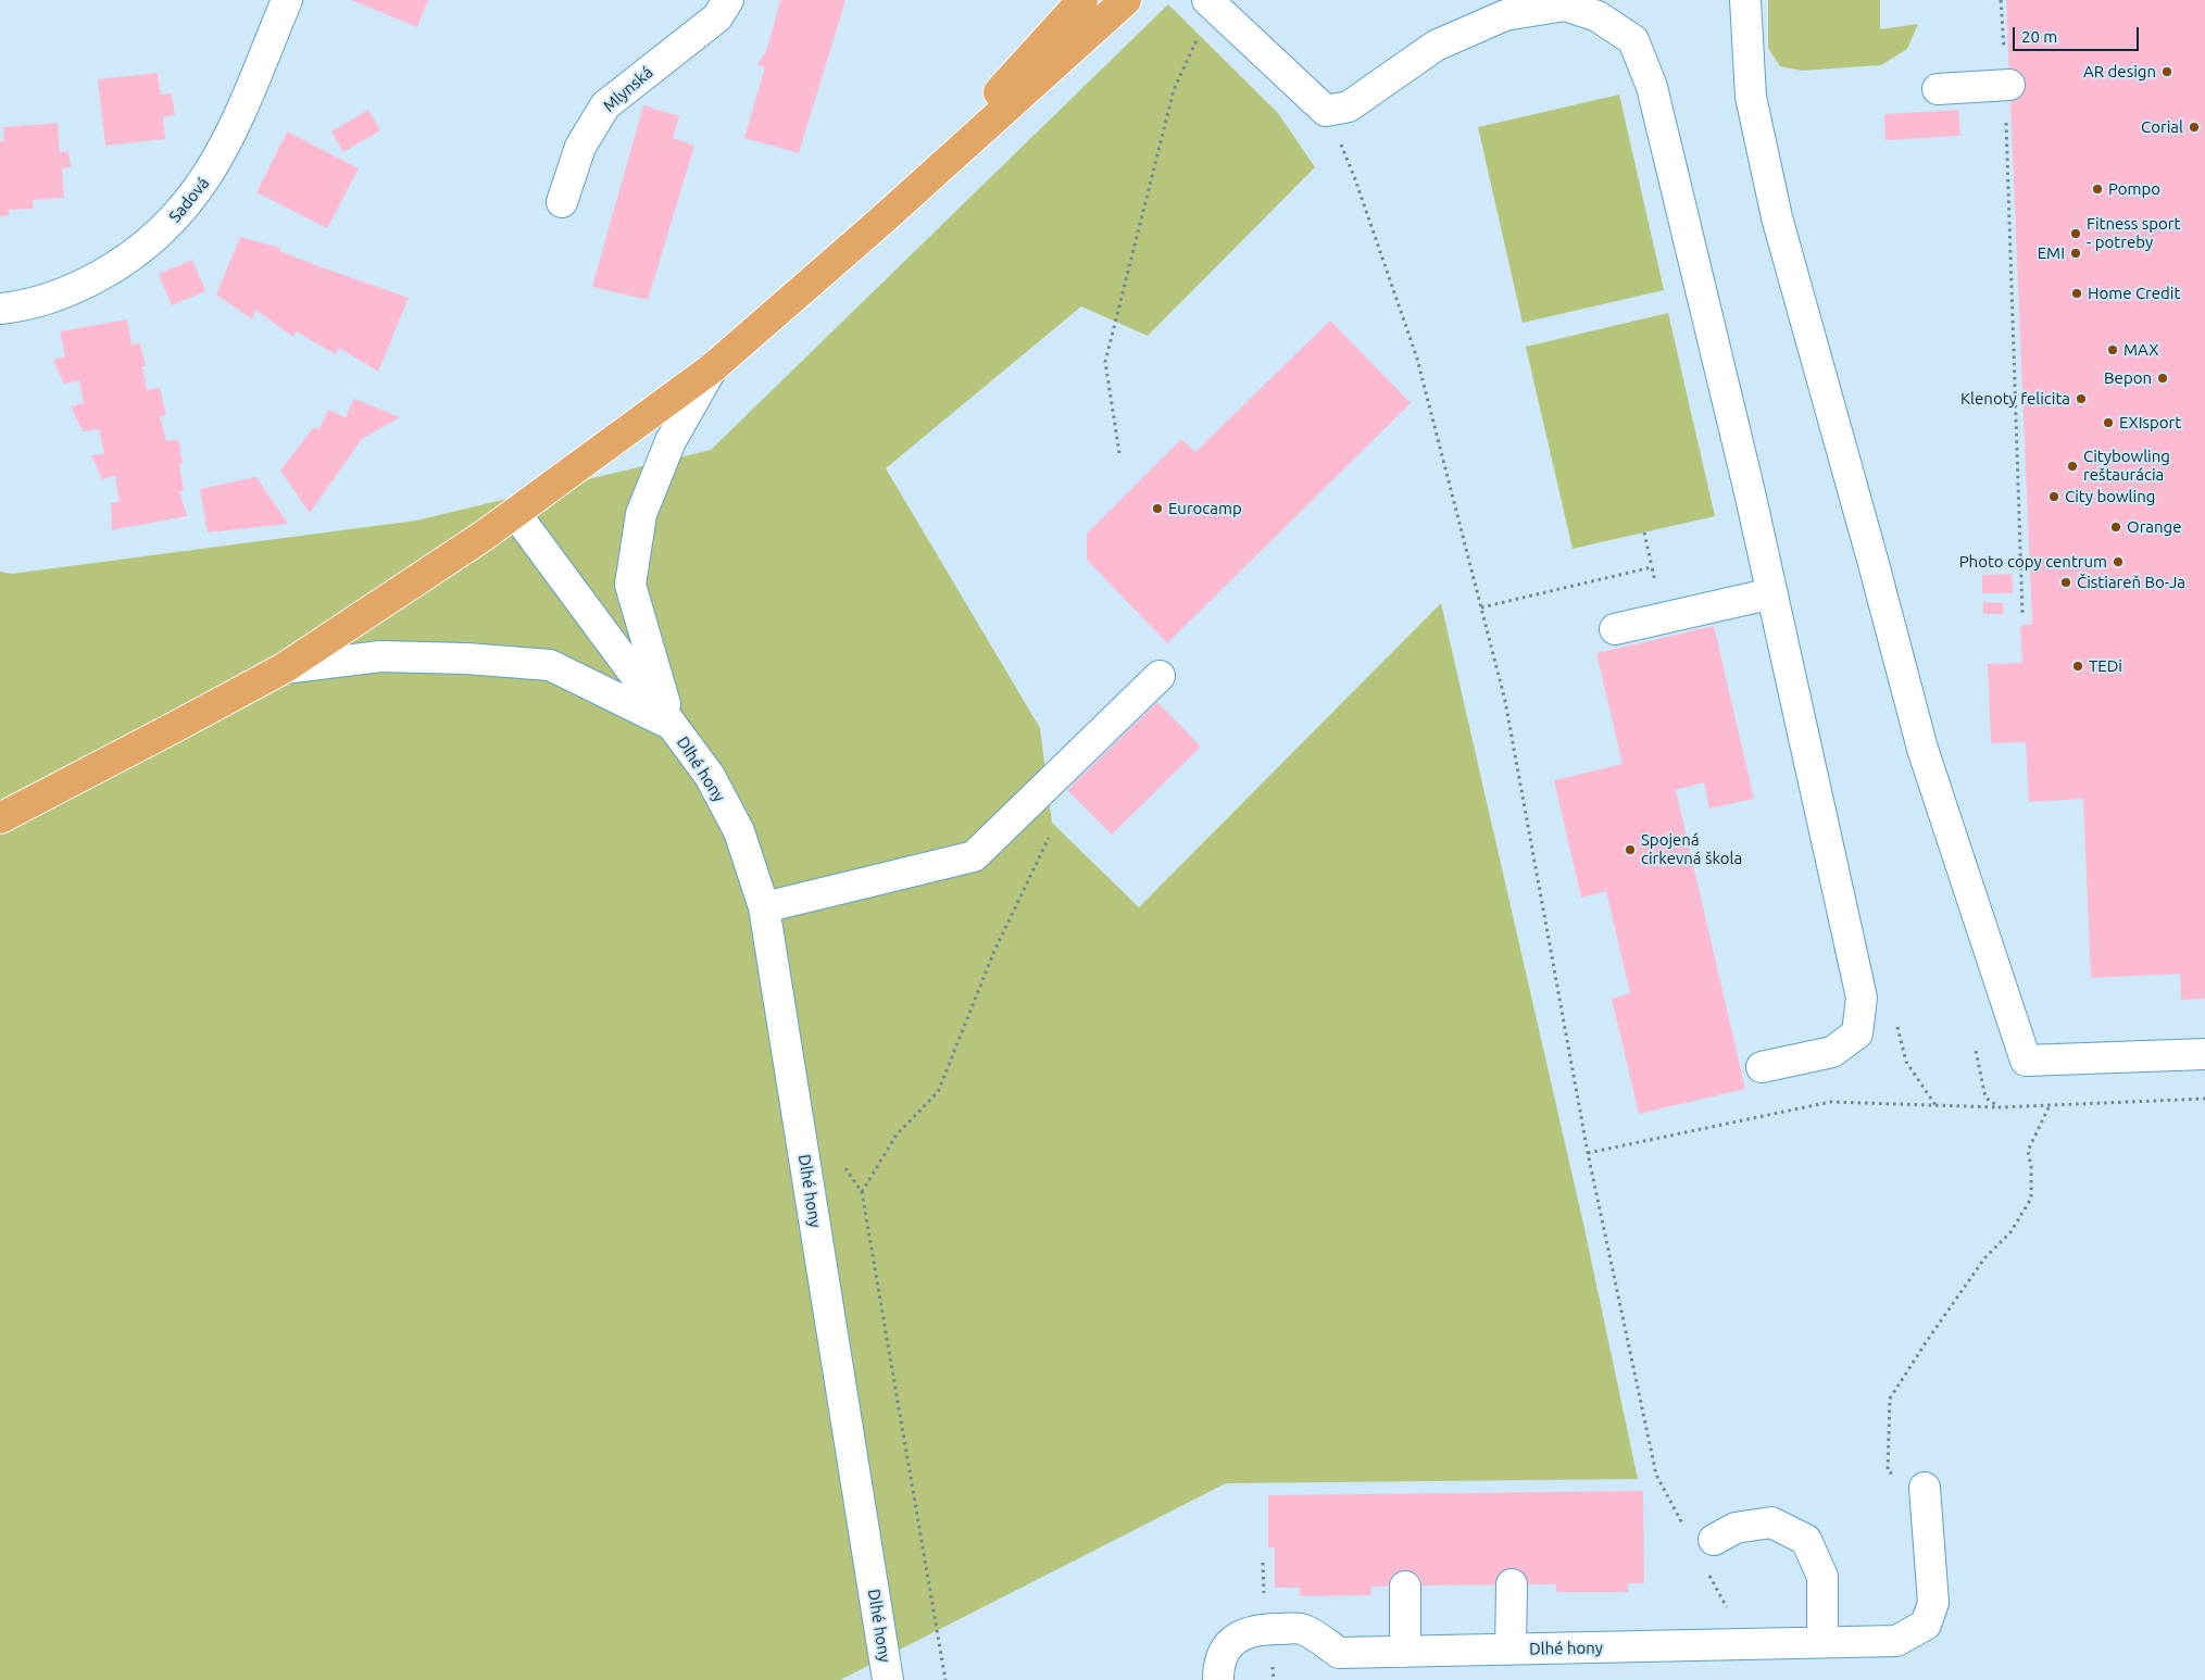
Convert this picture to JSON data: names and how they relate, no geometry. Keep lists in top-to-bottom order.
{
  "streets": {
    "street": ["Mlynská", "Sadová", "Dlhé hony"]
  },
  "places": [
    "AR design",
    "Corial",
    "Pompo",
    "Fitness sport - potreby",
    "EMI",
    "Home Credit",
    "MAX",
    "Bepon",
    "Klenoty felicita",
    "EXIsport",
    "Citybowling reštaurácia",
    "City bowling",
    "Eurocamp",
    "Orange",
    "Photo copy centrum",
    "Čistiareň Bo-Ja",
    "TEDi",
    "Spojená cirkevná škola"
  ],
  "scale_bar": "20 m"
}
